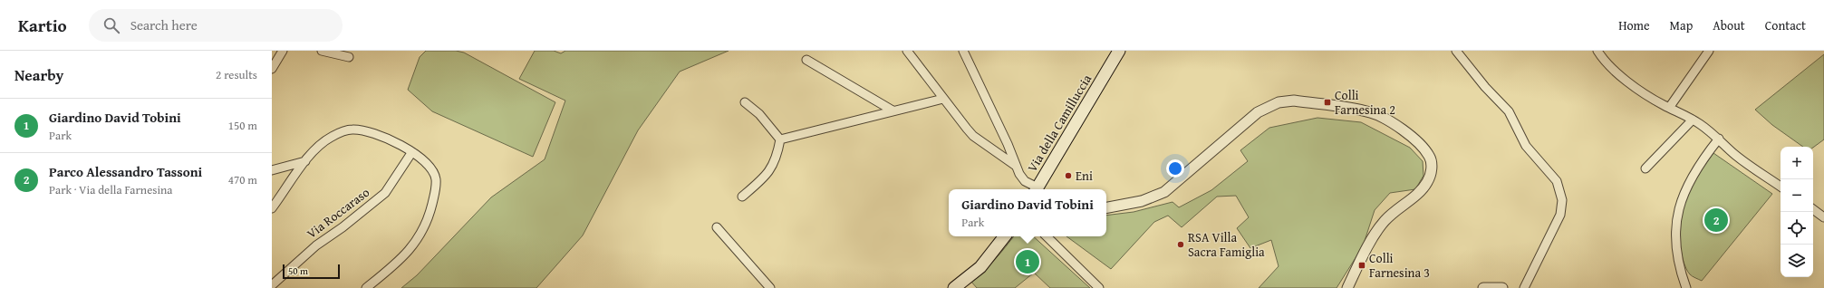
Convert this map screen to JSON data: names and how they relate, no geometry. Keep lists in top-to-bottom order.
{
  "streets": {
    "main road": ["Via della Camilluccia"],
    "street": ["Via Roccaraso"]
  },
  "places": {
    "transit": ["Colli Farnesina 2", "Colli Farnesina 3"],
    "other": ["Eni", "RSA Villa Sacra Famiglia"]
  },
  "scale_bar": "50 m",
  "page": {
    "header": "Kartio",
    "search": "Search here",
    "nav": [
      "Home",
      "Map",
      "About",
      "Contact"
    ],
    "heading": ["Nearby", "2 results"],
    "list": [
      {
        "mark": "1",
        "name": "Giardino David Tobini",
        "note": "Park",
        "value": "150 m"
      },
      {
        "mark": "2",
        "name": "Parco Alessandro Tassoni",
        "note": "Park · Via della Farnesina",
        "value": "470 m"
      }
    ],
    "map_buttons": ["+", "−"],
    "popup": ["Giardino David Tobini", "Park"],
    "pins": ["2", "1"],
    "scale": "50 m"
  }
}
